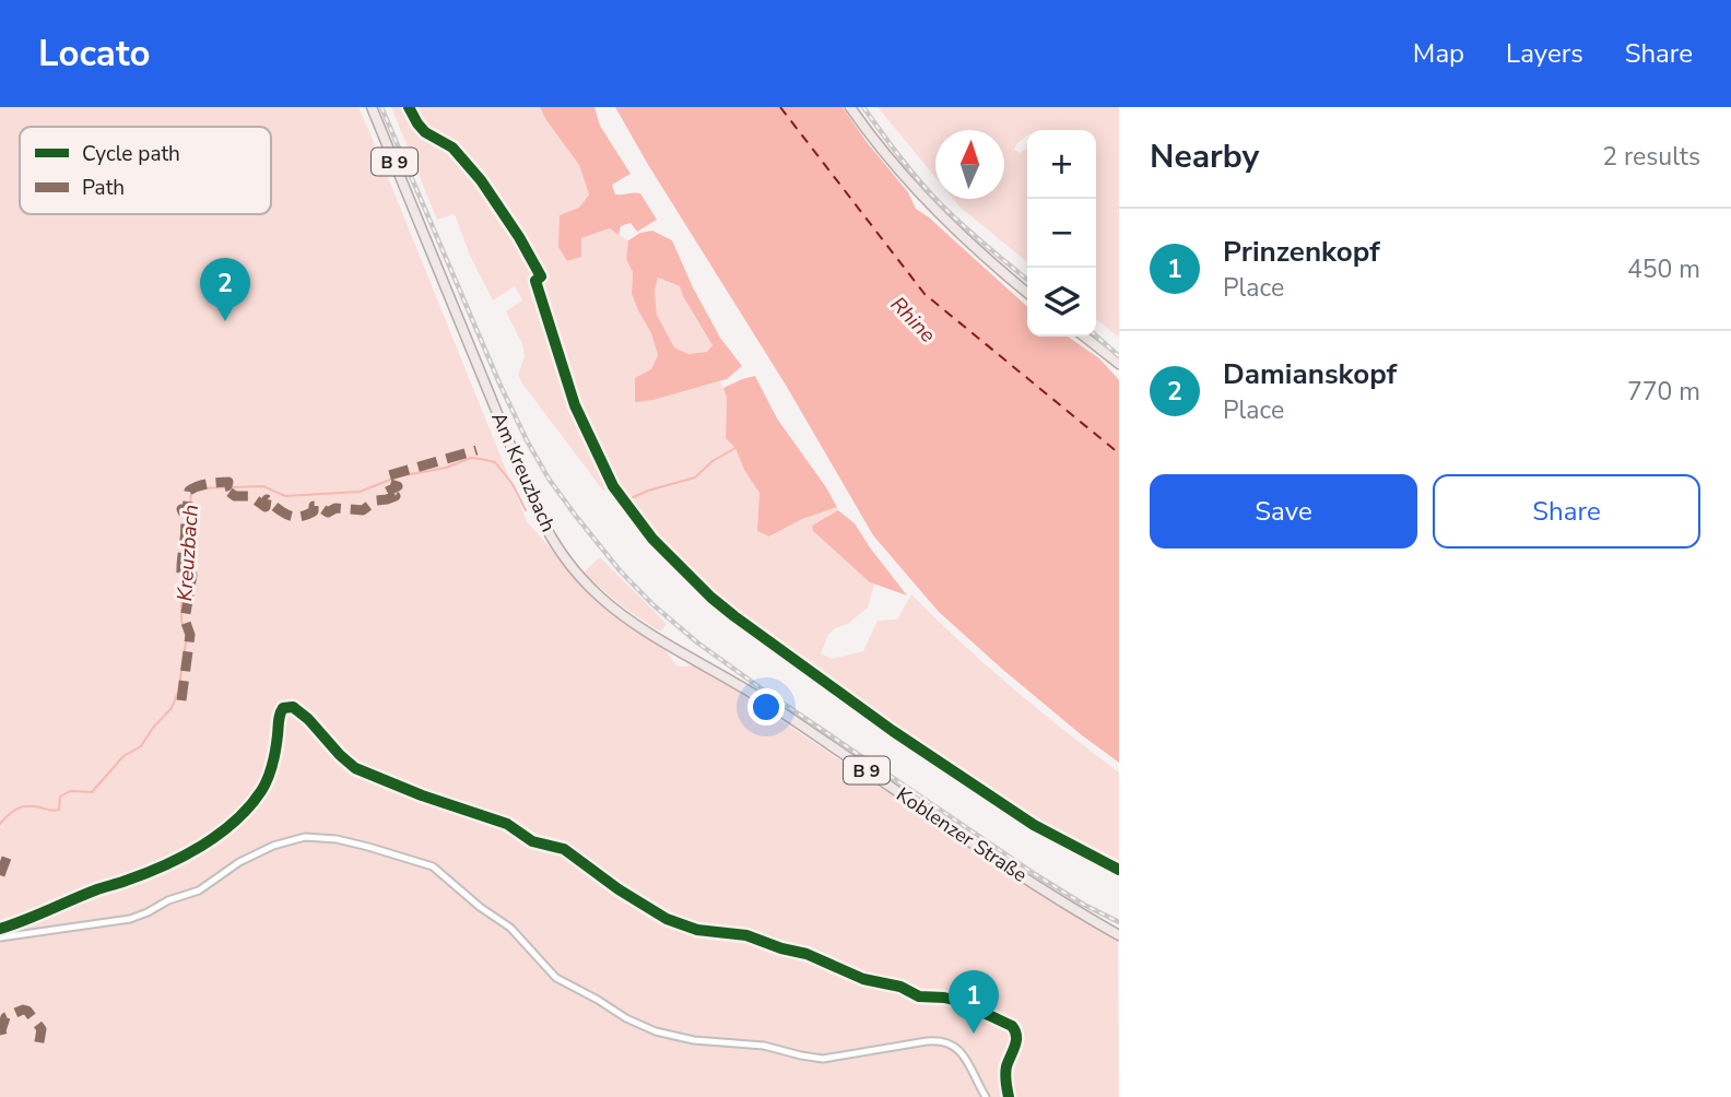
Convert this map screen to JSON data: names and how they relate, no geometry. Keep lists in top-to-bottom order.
{
  "streets": {
    "main road": ["B 9", "Am Kreuzbach", "Koblenzer Straße"]
  },
  "crossings": [
    ["Am Kreuzbach", "Koblenzer Straße"]
  ],
  "water": ["Rhine", "Kreuzbach"],
  "legend": ["Cycle path", "Path"],
  "north": "top",
  "page": {
    "header": "Locato",
    "nav": ["Map", "Layers", "Share"],
    "heading": ["Nearby", "2 results"],
    "map_buttons": ["+", "−"],
    "list": [
      {
        "mark": "1",
        "name": "Prinzenkopf",
        "note": "Place",
        "value": "450 m"
      },
      {
        "mark": "2",
        "name": "Damianskopf",
        "note": "Place",
        "value": "770 m"
      }
    ],
    "pins": ["2", "1"],
    "buttons": ["Save", "Share"]
  }
}
